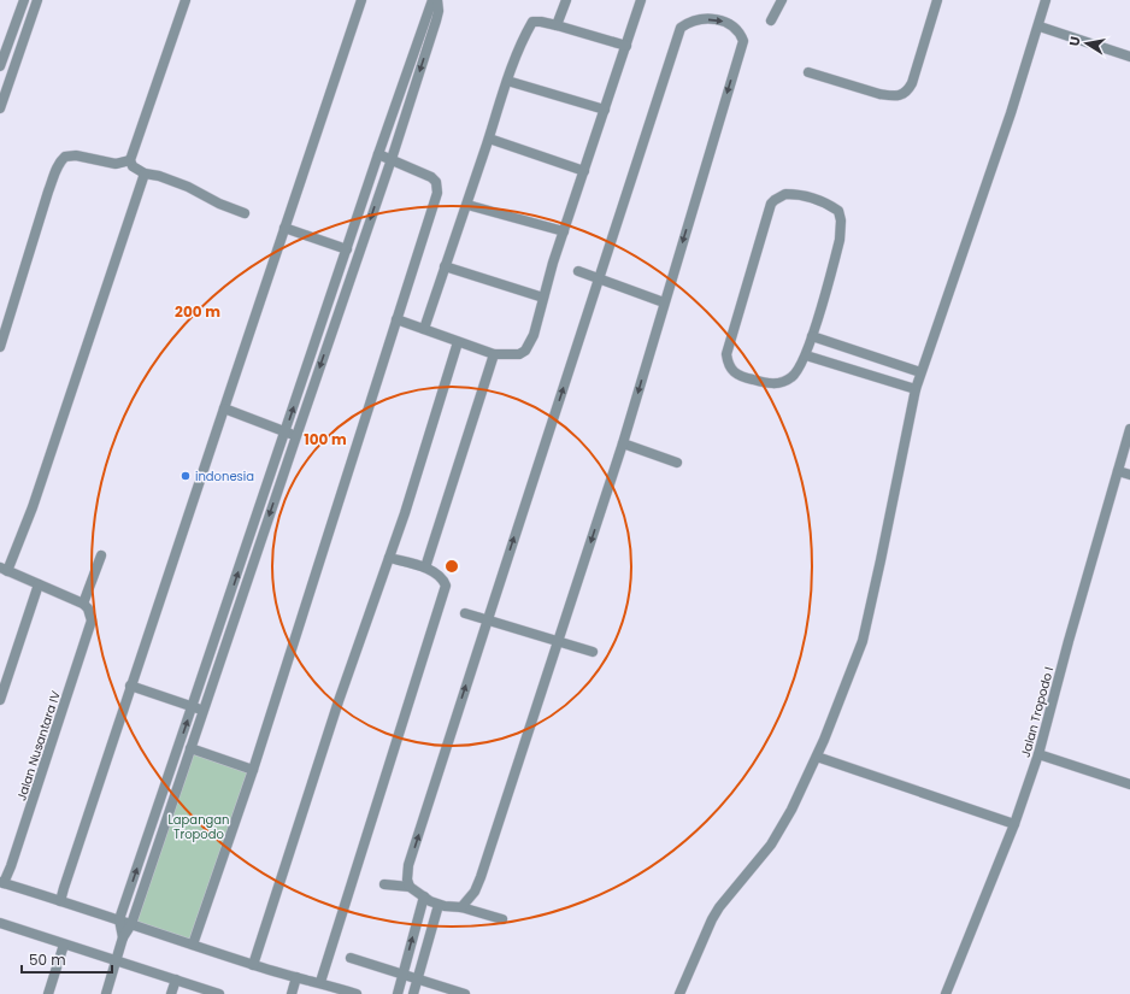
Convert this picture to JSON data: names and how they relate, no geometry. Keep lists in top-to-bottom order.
{
  "streets": {
    "street": ["Jalan Tropodo I", "Jalan Nusantara IV"]
  },
  "parks": ["Lapangan Tropodo"],
  "places": ["indonesia"],
  "scale_bar": "50 m",
  "north": "left",
  "rings": ["200 m", "100 m"]
}
